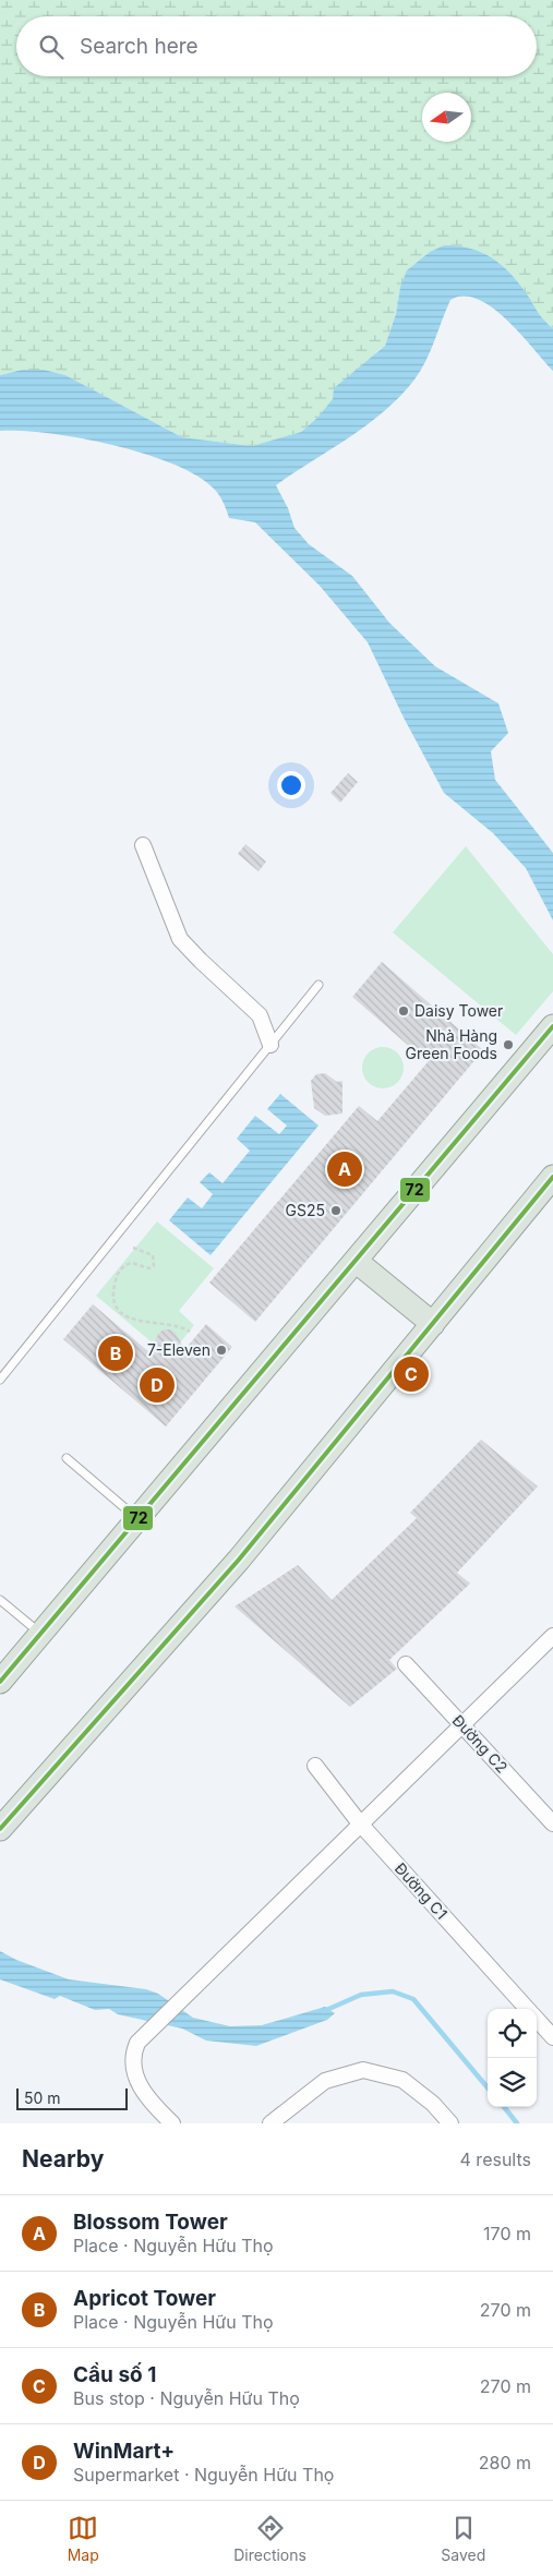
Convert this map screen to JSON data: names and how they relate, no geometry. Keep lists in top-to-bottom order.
{
  "streets": {
    "street": ["Đường C2", "Đường C1"]
  },
  "places": [
    "Daisy Tower",
    "Nhà Hàng Green Foods",
    "GS25",
    "7-Eleven"
  ],
  "lines": ["transit line 72"],
  "scale_bar": "50 m",
  "north": "left",
  "page": {
    "search": "Search here",
    "pins": [
      "A",
      "B",
      "C",
      "D"
    ],
    "scale": "50 m",
    "heading": ["Nearby", "4 results"],
    "list": [
      {
        "mark": "A",
        "name": "Blossom Tower",
        "note": "Place · Nguyễn Hữu Thọ",
        "value": "170 m"
      },
      {
        "mark": "B",
        "name": "Apricot Tower",
        "note": "Place · Nguyễn Hữu Thọ",
        "value": "270 m"
      },
      {
        "mark": "C",
        "name": "Cầu số 1",
        "note": "Bus stop · Nguyễn Hữu Thọ",
        "value": "270 m"
      },
      {
        "mark": "D",
        "name": "WinMart+",
        "note": "Supermarket · Nguyễn Hữu Thọ",
        "value": "280 m"
      }
    ],
    "nav": ["Map", "Directions", "Saved"]
  }
}
